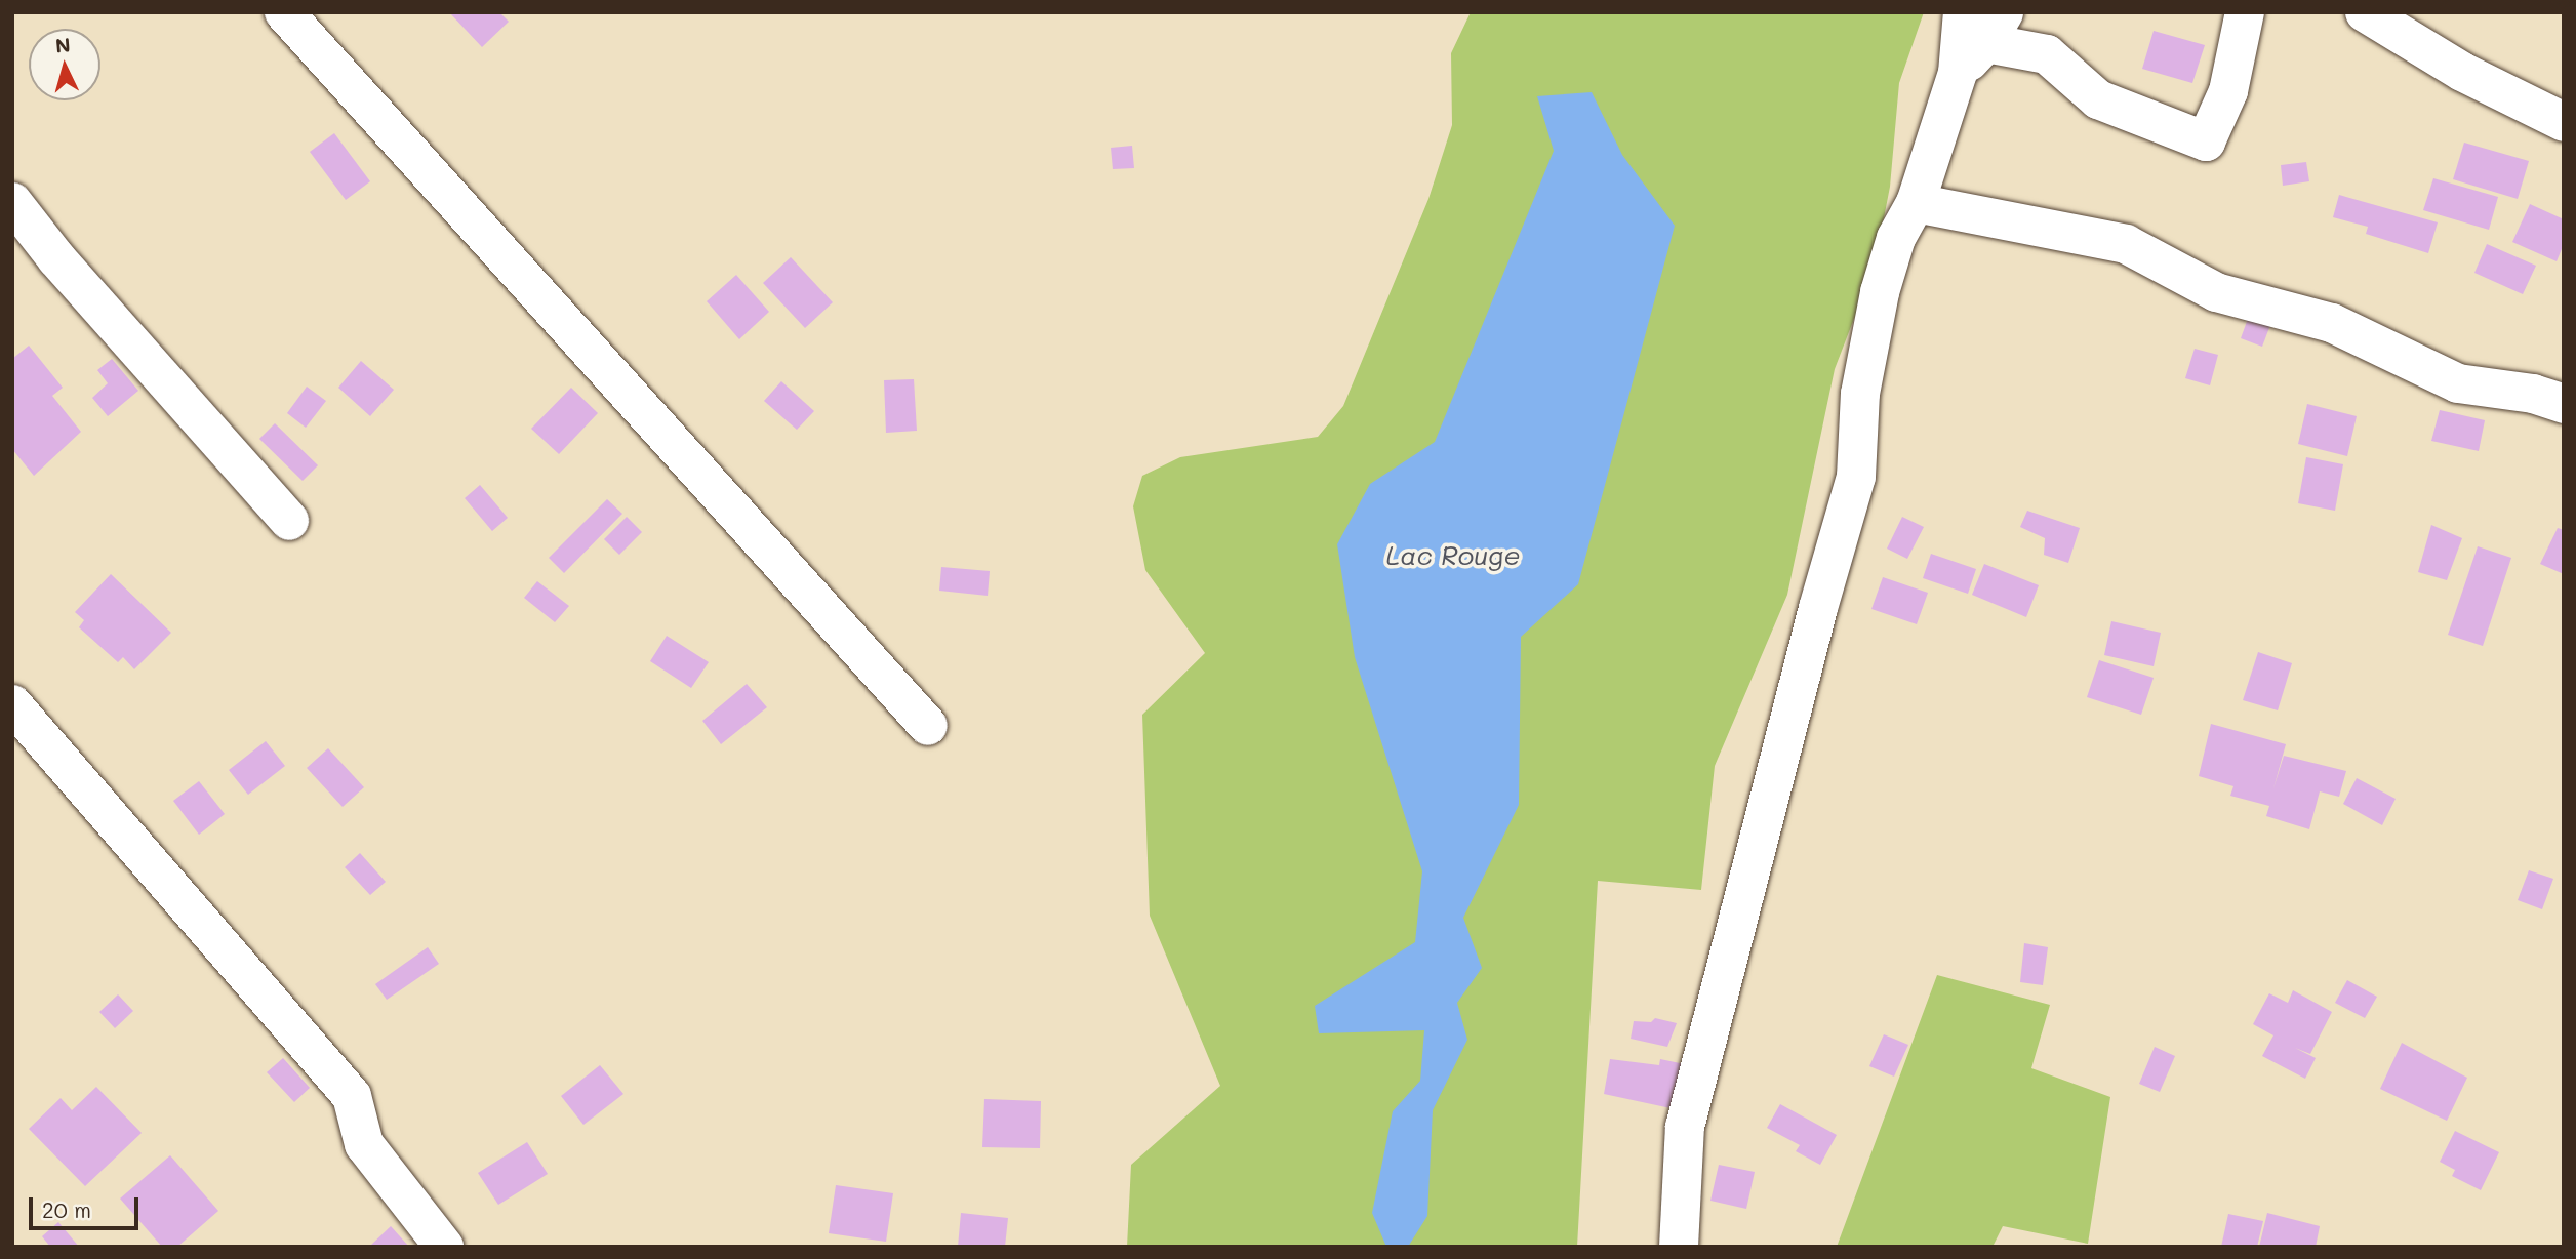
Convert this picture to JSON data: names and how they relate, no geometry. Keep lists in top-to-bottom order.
{
  "water": ["Lac Rouge"],
  "scale_bar": "20 m",
  "north": "top"
}
